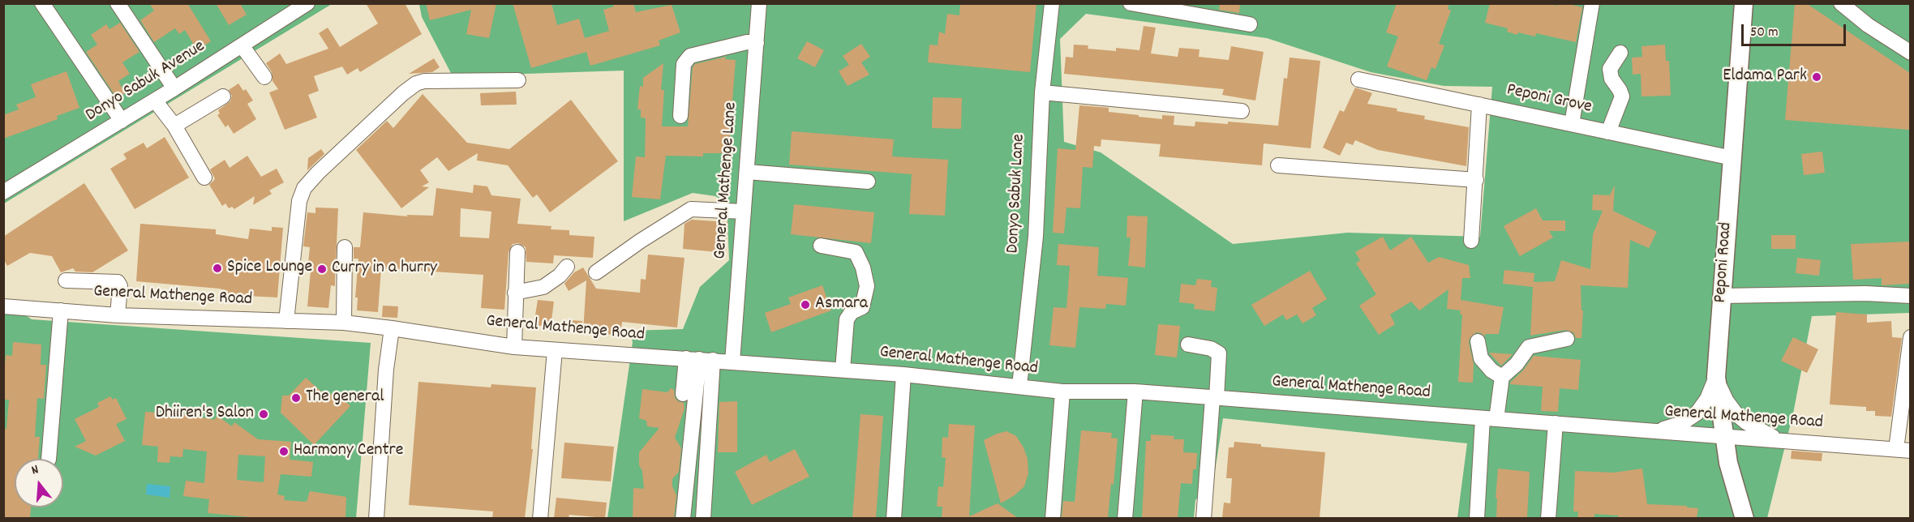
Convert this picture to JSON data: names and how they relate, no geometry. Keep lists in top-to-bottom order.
{
  "streets": {
    "main road": ["Peponi Road"],
    "street": [
      "Donyo Sabuk Avenue",
      "Peponi Grove",
      "General Mathenge Lane",
      "Donyo Sabuk Lane",
      "General Mathenge Road"
    ]
  },
  "crossings": [
    ["Peponi Grove", "Peponi Road"],
    ["General Mathenge Lane", "General Mathenge Road"],
    ["Donyo Sabuk Lane", "General Mathenge Road"],
    ["Peponi Road", "General Mathenge Road"]
  ],
  "places": [
    "Eldama Park",
    "Spice Lounge",
    "Curry in a hurry",
    "Asmara",
    "The general",
    "Dhiiren's Salon",
    "Harmony Centre"
  ],
  "scale_bar": "50 m",
  "north": "top"
}
